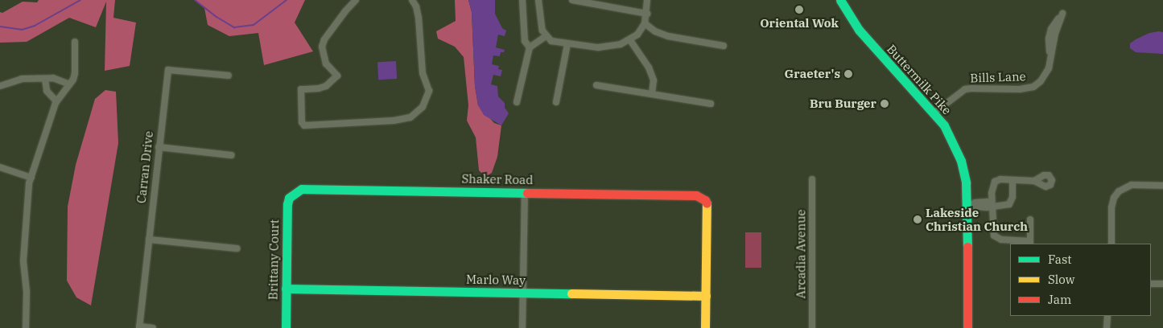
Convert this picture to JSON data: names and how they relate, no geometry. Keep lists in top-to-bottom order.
{
  "streets": {
    "street": [
      "Bills Lane",
      "Buttermilk Pike",
      "Carran Drive",
      "Shaker Road",
      "Arcadia Avenue",
      "Brittany Court",
      "Marlo Way"
    ]
  },
  "crossings": [
    ["Bills Lane", "Buttermilk Pike"],
    ["Shaker Road", "Brittany Court"],
    ["Shaker Road", "Marlo Way"],
    ["Brittany Court", "Marlo Way"]
  ],
  "places": [
    "Oriental Wok",
    "Graeter's",
    "Bru Burger",
    "Lakeside Christian Church"
  ],
  "legend": ["Fast", "Slow", "Jam"]
}
